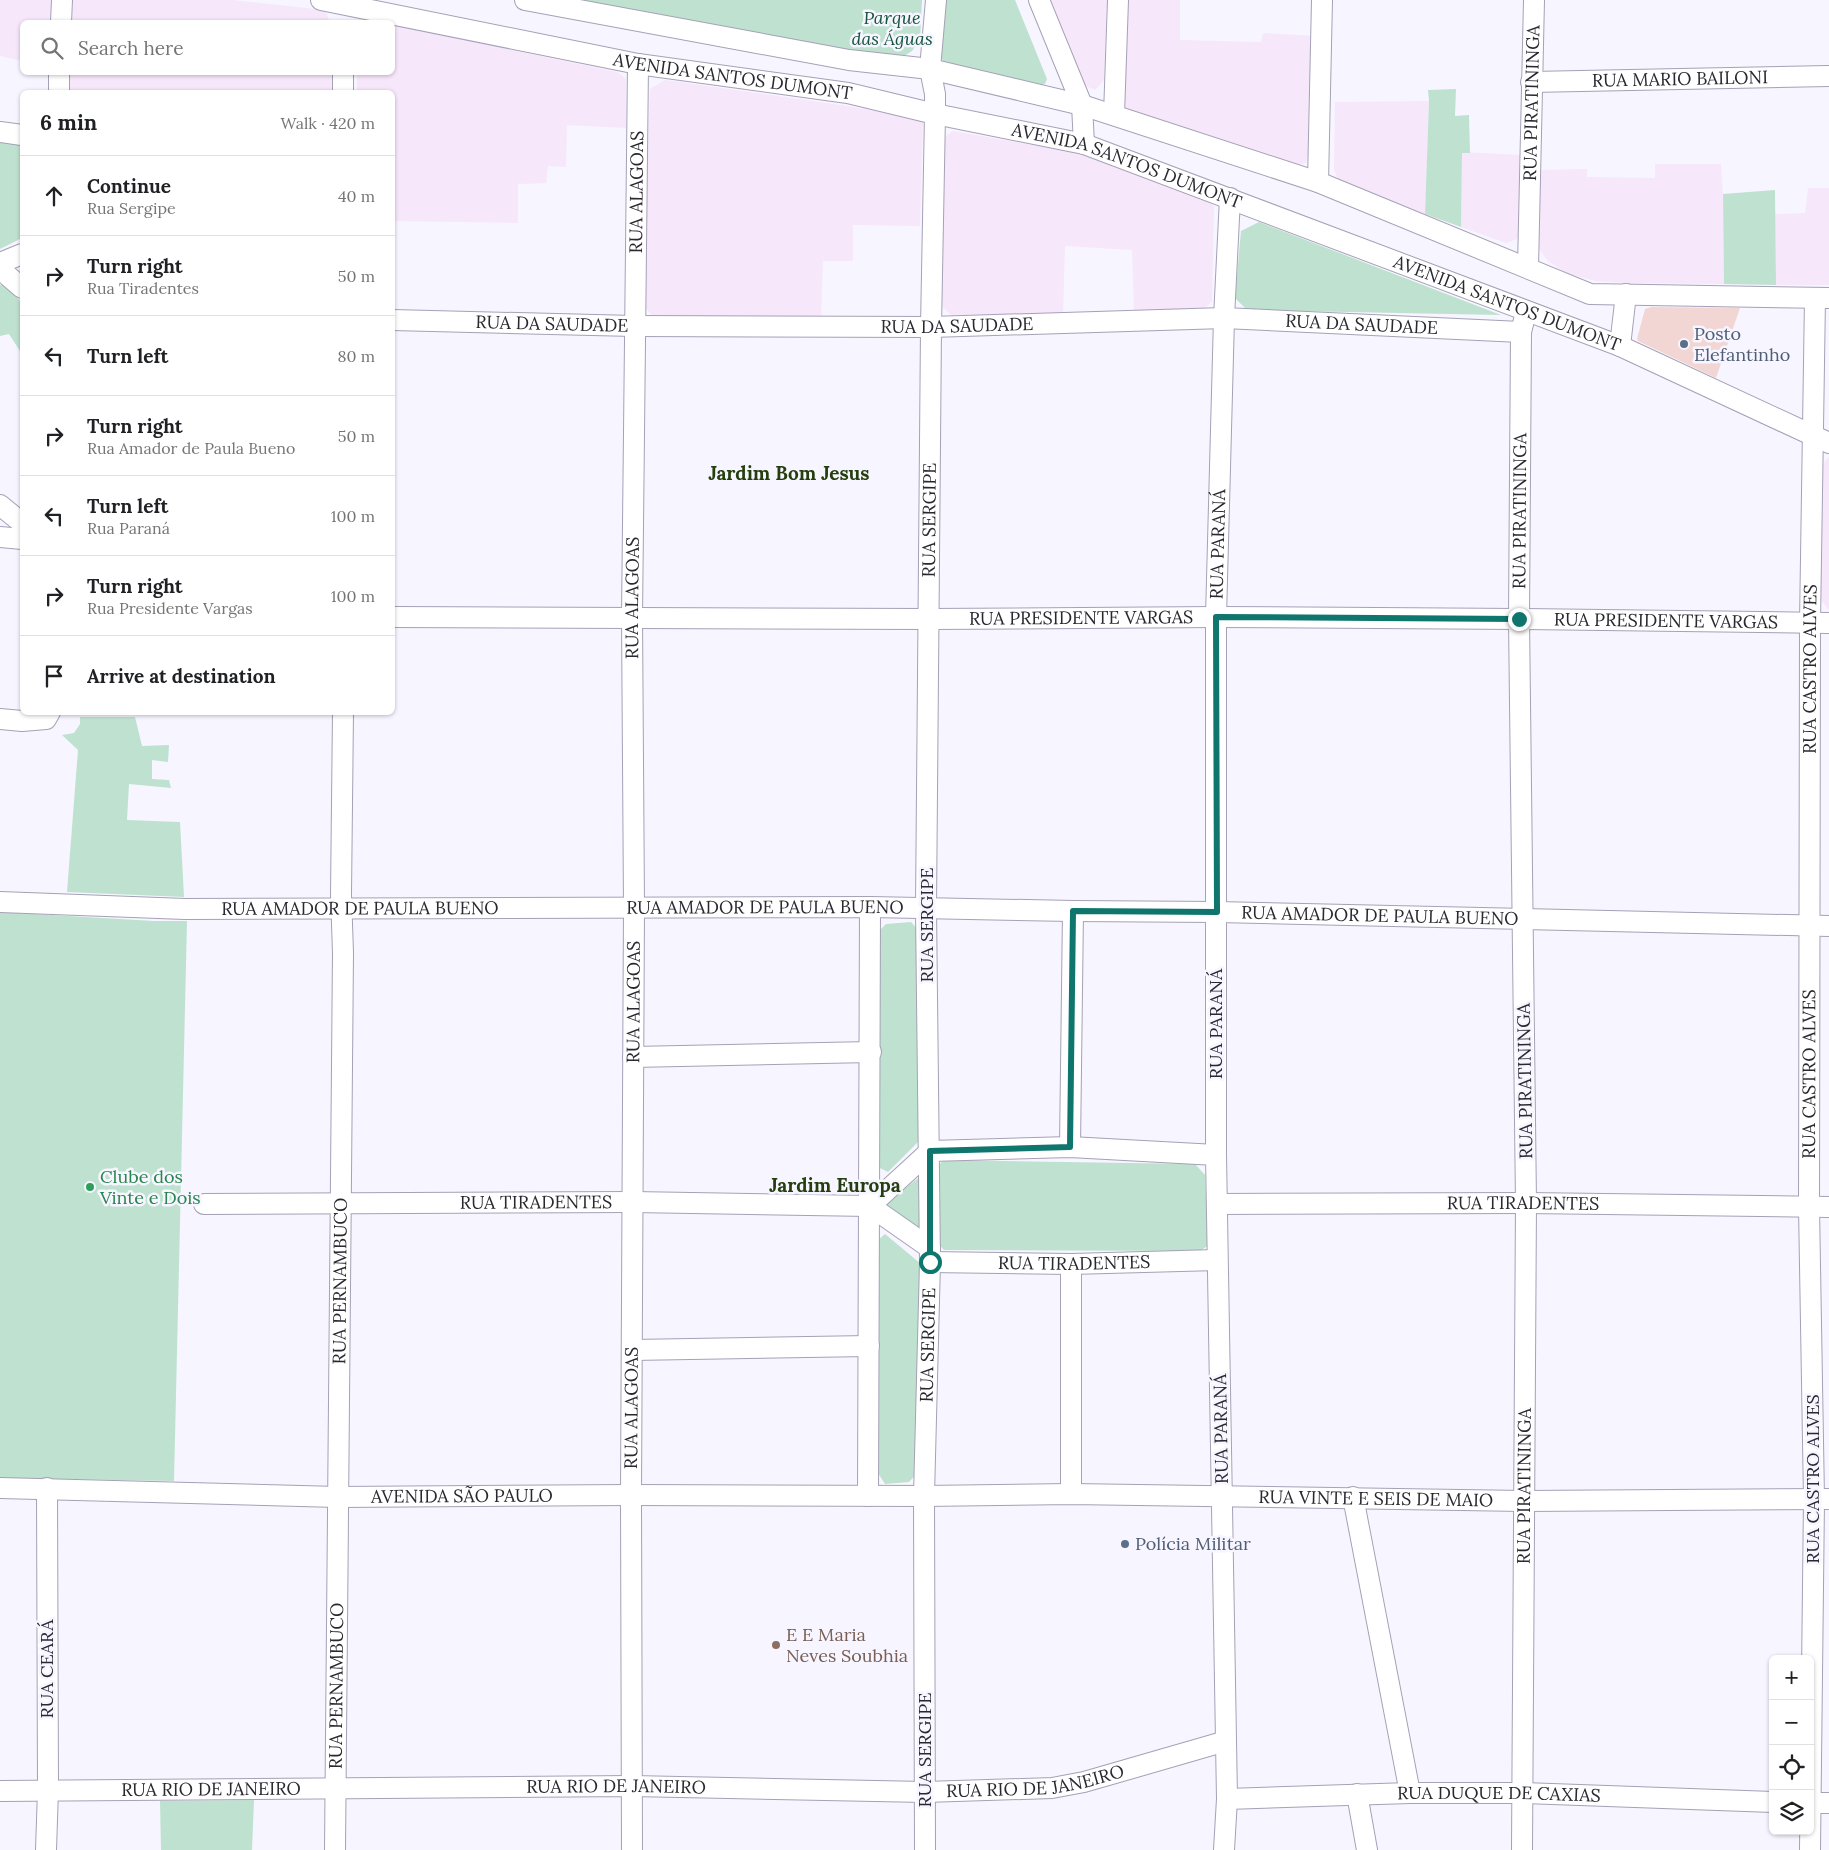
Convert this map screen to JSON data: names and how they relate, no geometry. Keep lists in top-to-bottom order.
{
  "streets": {
    "street": [
      "AVENIDA SANTOS DUMONT",
      "RUA MARIO BAILONI",
      "RUA PIRATININGA",
      "RUA ALAGOAS",
      "RUA DA SAUDADE",
      "RUA SERGIPE",
      "RUA PARANÁ",
      "RUA PRESIDENTE VARGAS",
      "RUA CASTRO ALVES",
      "RUA AMADOR DE PAULA BUENO",
      "RUA TIRADENTES",
      "RUA PERNAMBUCO",
      "AVENIDA SÃO PAULO",
      "RUA VINTE E SEIS DE MAIO",
      "RUA CEARÁ",
      "RUA RIO DE JANEIRO",
      "RUA DUQUE DE CAXIAS"
    ]
  },
  "crossings": [
    ["AVENIDA SANTOS DUMONT", "RUA PIRATININGA"],
    ["AVENIDA SANTOS DUMONT", "RUA ALAGOAS"],
    ["AVENIDA SANTOS DUMONT", "RUA SERGIPE"],
    ["AVENIDA SANTOS DUMONT", "RUA PARANÁ"],
    ["RUA MARIO BAILONI", "RUA PIRATININGA"],
    ["RUA PIRATININGA", "RUA DA SAUDADE"],
    ["RUA PIRATININGA", "RUA PRESIDENTE VARGAS"],
    ["RUA PIRATININGA", "RUA AMADOR DE PAULA BUENO"],
    ["RUA PIRATININGA", "RUA TIRADENTES"],
    ["RUA PIRATININGA", "RUA VINTE E SEIS DE MAIO"],
    ["RUA PIRATININGA", "RUA DUQUE DE CAXIAS"],
    ["RUA ALAGOAS", "RUA DA SAUDADE"],
    ["RUA ALAGOAS", "RUA PRESIDENTE VARGAS"],
    ["RUA ALAGOAS", "RUA AMADOR DE PAULA BUENO"],
    ["RUA ALAGOAS", "RUA TIRADENTES"],
    ["RUA ALAGOAS", "AVENIDA SÃO PAULO"],
    ["RUA ALAGOAS", "RUA RIO DE JANEIRO"],
    ["RUA DA SAUDADE", "RUA SERGIPE"],
    ["RUA DA SAUDADE", "RUA PARANÁ"],
    ["RUA SERGIPE", "RUA PRESIDENTE VARGAS"],
    ["RUA SERGIPE", "RUA AMADOR DE PAULA BUENO"],
    ["RUA SERGIPE", "RUA TIRADENTES"],
    ["RUA SERGIPE", "AVENIDA SÃO PAULO"],
    ["RUA SERGIPE", "RUA VINTE E SEIS DE MAIO"],
    ["RUA SERGIPE", "RUA RIO DE JANEIRO"],
    ["RUA PARANÁ", "RUA PRESIDENTE VARGAS"],
    ["RUA PARANÁ", "RUA AMADOR DE PAULA BUENO"],
    ["RUA PARANÁ", "RUA TIRADENTES"],
    ["RUA PARANÁ", "RUA VINTE E SEIS DE MAIO"],
    ["RUA PARANÁ", "RUA RIO DE JANEIRO"],
    ["RUA PARANÁ", "RUA DUQUE DE CAXIAS"],
    ["RUA PRESIDENTE VARGAS", "RUA CASTRO ALVES"],
    ["RUA CASTRO ALVES", "RUA AMADOR DE PAULA BUENO"],
    ["RUA CASTRO ALVES", "RUA TIRADENTES"],
    ["RUA CASTRO ALVES", "RUA VINTE E SEIS DE MAIO"],
    ["RUA AMADOR DE PAULA BUENO", "RUA PERNAMBUCO"],
    ["RUA TIRADENTES", "RUA PERNAMBUCO"],
    ["RUA PERNAMBUCO", "AVENIDA SÃO PAULO"],
    ["RUA PERNAMBUCO", "RUA RIO DE JANEIRO"],
    ["AVENIDA SÃO PAULO", "RUA VINTE E SEIS DE MAIO"],
    ["AVENIDA SÃO PAULO", "RUA CEARÁ"],
    ["RUA CEARÁ", "RUA RIO DE JANEIRO"]
  ],
  "districts": ["Jardim Bom Jesus", "Jardim Europa"],
  "parks": ["Parque das Águas"],
  "places": [
    "Posto Elefantinho",
    "Clube dos Vinte e Dois",
    "Polícia Militar",
    "E E Maria Neves Soubhia"
  ],
  "page": {
    "search": "Search here",
    "heading": ["6 min", "Walk · 420 m"],
    "list": [
      ["Continue", "Rua Sergipe", "40 m"],
      ["Turn right", "Rua Tiradentes", "50 m"],
      ["Turn left", "80 m"],
      ["Turn right", "Rua Amador de Paula Bueno", "50 m"],
      ["Turn left", "Rua Paraná", "100 m"],
      ["Turn right", "Rua Presidente Vargas", "100 m"],
      "Arrive at destination"
    ],
    "map_buttons": ["+", "−"]
  }
}
